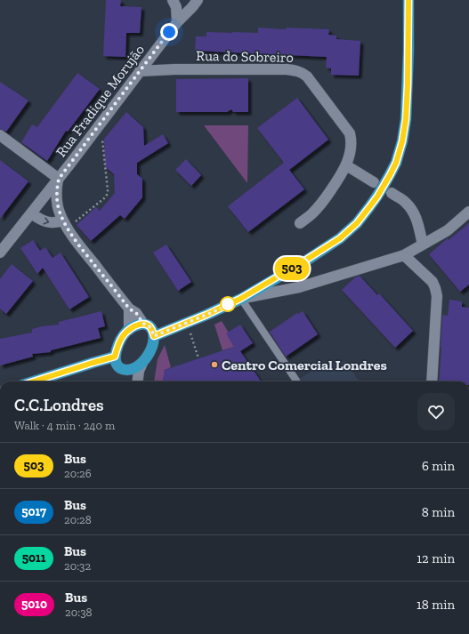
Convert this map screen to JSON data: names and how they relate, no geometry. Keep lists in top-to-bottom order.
{
  "streets": {
    "street": ["Rua do Sobreiro", "Rua Fradique Morujão"]
  },
  "crossings": [
    ["Rua do Sobreiro", "Rua Fradique Morujão"]
  ],
  "places": ["Centro Comercial Londres"],
  "lines": ["bus line 503"],
  "page": {
    "on_map": "503",
    "heading": ["C.C.Londres", "Walk · 4 min · 240 m"],
    "list": [
      {
        "mark": "503",
        "name": "Bus",
        "note": "20:26",
        "value": "6 min"
      },
      {
        "mark": "5017",
        "name": "Bus",
        "note": "20:28",
        "value": "8 min"
      },
      {
        "mark": "5011",
        "name": "Bus",
        "note": "20:32",
        "value": "12 min"
      },
      {
        "mark": "5010",
        "name": "Bus",
        "note": "20:38",
        "value": "18 min"
      }
    ]
  }
}
